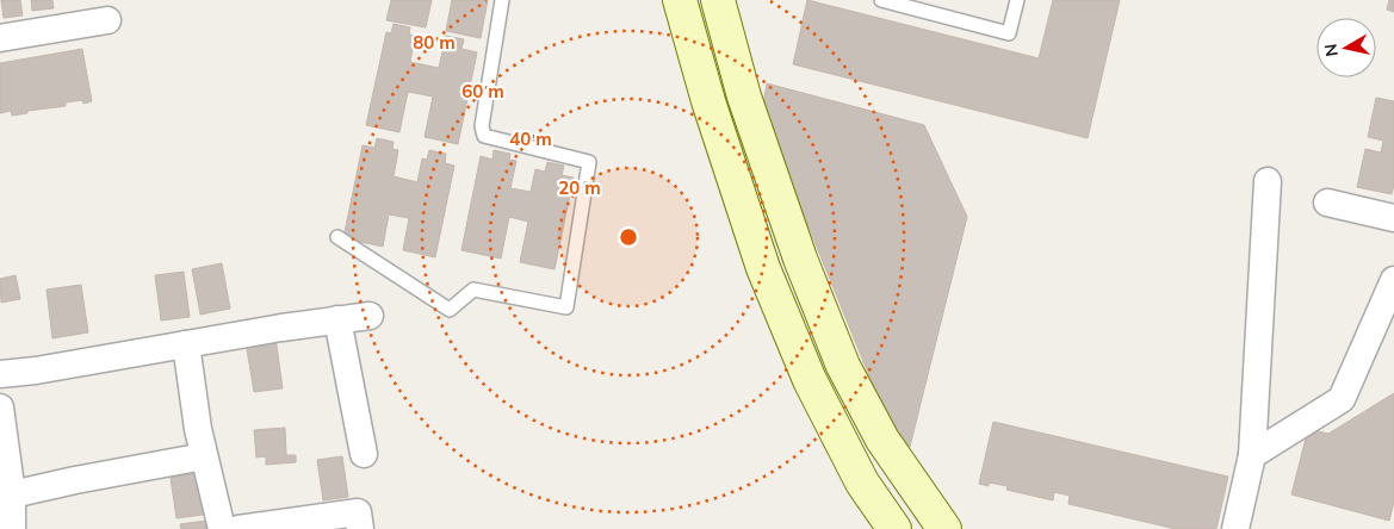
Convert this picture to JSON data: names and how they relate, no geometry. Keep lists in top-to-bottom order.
{
  "north": "left",
  "rings": [
    "80 m",
    "60 m",
    "40 m",
    "20 m"
  ]
}
